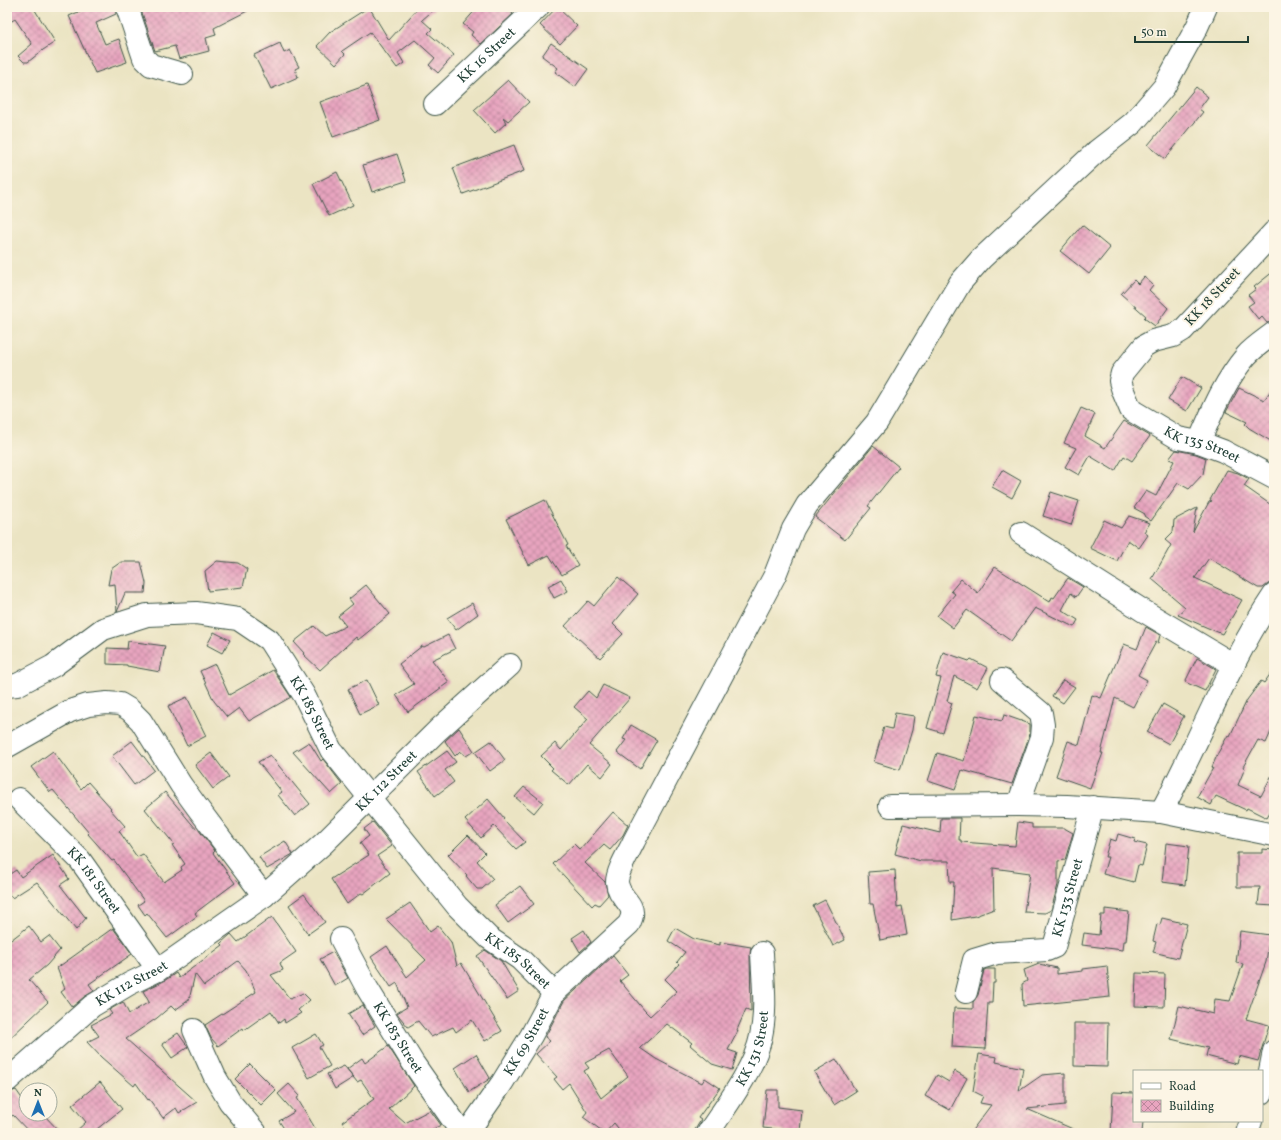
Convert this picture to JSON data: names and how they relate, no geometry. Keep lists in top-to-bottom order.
{
  "streets": {
    "street": [
      "KK 16 Street",
      "KK 18 Street",
      "KK 135 Street",
      "KK 185 Street",
      "KK 112 Street",
      "KK 181 Street",
      "KK 133 Street",
      "KK 183 Street",
      "KK 69 Street",
      "KK 131 Street"
    ]
  },
  "crossings": [
    ["KK 18 Street", "KK 135 Street"],
    ["KK 185 Street", "KK 112 Street"],
    ["KK 185 Street", "KK 69 Street"],
    ["KK 112 Street", "KK 181 Street"]
  ],
  "legend": ["Road", "Building"],
  "scale_bar": "50 m",
  "north": "top"
}
